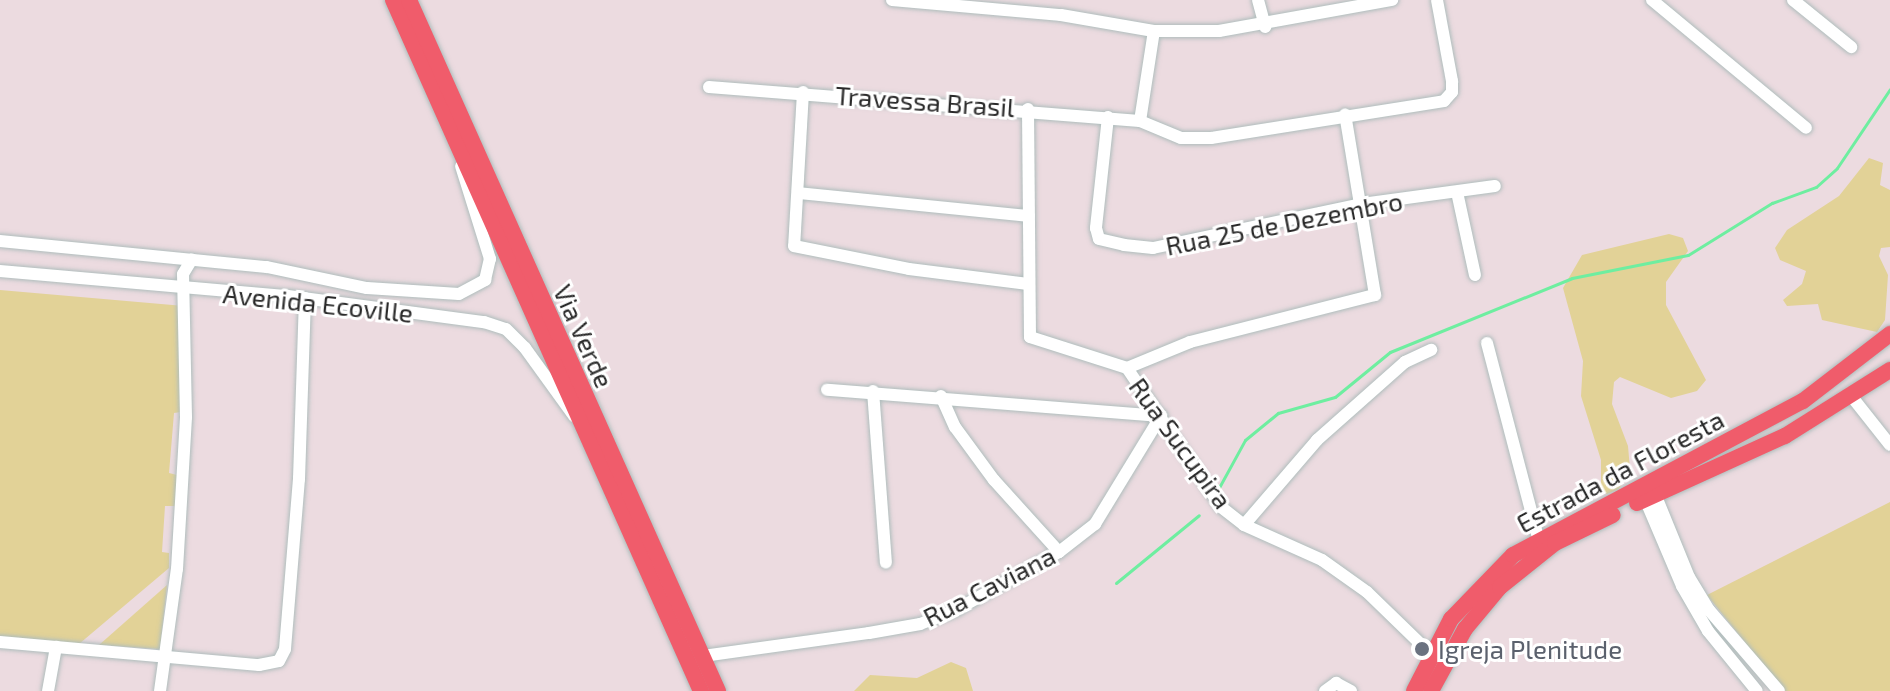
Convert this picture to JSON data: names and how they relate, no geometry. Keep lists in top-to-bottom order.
{
  "streets": {
    "main road": ["Via Verde", "Estrada da Floresta"],
    "street": [
      "Travessa Brasil",
      "Rua 25 de Dezembro",
      "Avenida Ecoville",
      "Rua Sucupira",
      "Rua Caviana"
    ]
  },
  "crossings": [
    ["Travessa Brasil", "Rua 25 de Dezembro"],
    ["Avenida Ecoville", "Via Verde"],
    ["Via Verde", "Rua Caviana"],
    ["Rua Sucupira", "Estrada da Floresta"],
    ["Rua Sucupira", "Rua Caviana"]
  ],
  "places": ["Igreja Plenitude"]
}
